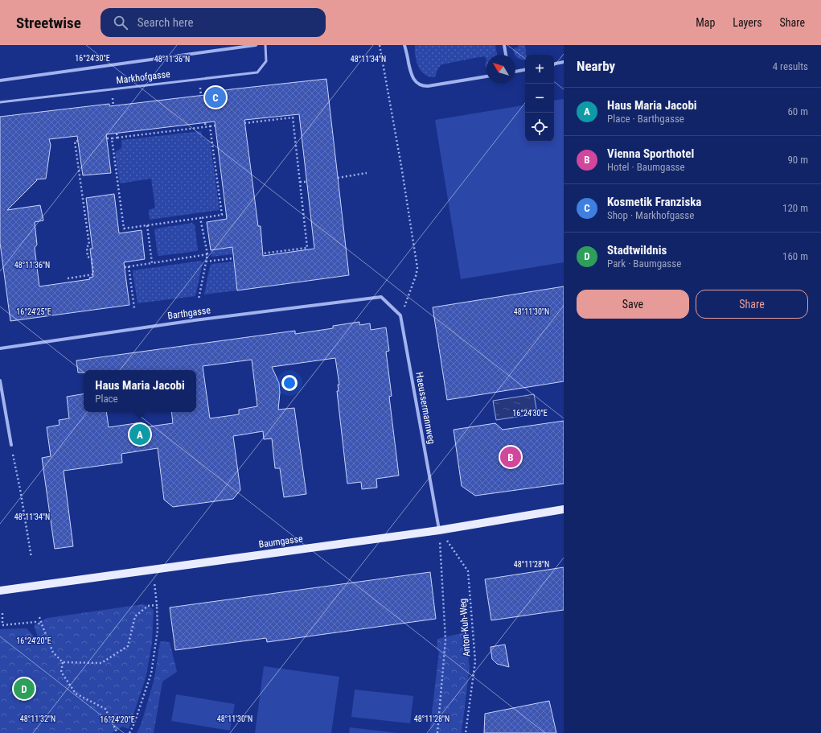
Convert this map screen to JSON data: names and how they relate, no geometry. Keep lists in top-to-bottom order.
{
  "streets": {
    "main road": ["Baumgasse"],
    "street": ["Markhofgasse", "Barthgasse", "Haeussermannweg"],
    "path": ["Anton-Kuh-Weg"]
  },
  "crossings": [
    ["Barthgasse", "Haeussermannweg"],
    ["Haeussermannweg", "Baumgasse"],
    ["Haeussermannweg", "Anton-Kuh-Weg"],
    ["Baumgasse", "Anton-Kuh-Weg"]
  ],
  "north": "top left",
  "page": {
    "header": "Streetwise",
    "search": "Search here",
    "nav": ["Map", "Layers", "Share"],
    "heading": ["Nearby", "4 results"],
    "map_buttons": ["+", "−"],
    "pins": [
      "C",
      "A",
      "B",
      "D"
    ],
    "list": [
      {
        "mark": "A",
        "name": "Haus Maria Jacobi",
        "note": "Place · Barthgasse",
        "value": "60 m"
      },
      {
        "mark": "B",
        "name": "Vienna Sporthotel",
        "note": "Hotel · Baumgasse",
        "value": "90 m"
      },
      {
        "mark": "C",
        "name": "Kosmetik Franziska",
        "note": "Shop · Markhofgasse",
        "value": "120 m"
      },
      {
        "mark": "D",
        "name": "Stadtwildnis",
        "note": "Park · Baumgasse",
        "value": "160 m"
      }
    ],
    "buttons": ["Save", "Share"],
    "popup": ["Haus Maria Jacobi", "Place"]
  },
  "coordinates": [
    "16°24'30\"E",
    "48°11'36\"N",
    "48°11'34\"N",
    "16°24'25\"E",
    "48°11'30\"N",
    "48°11'28\"N",
    "16°24'20\"E",
    "48°11'32\"N"
  ]
}
